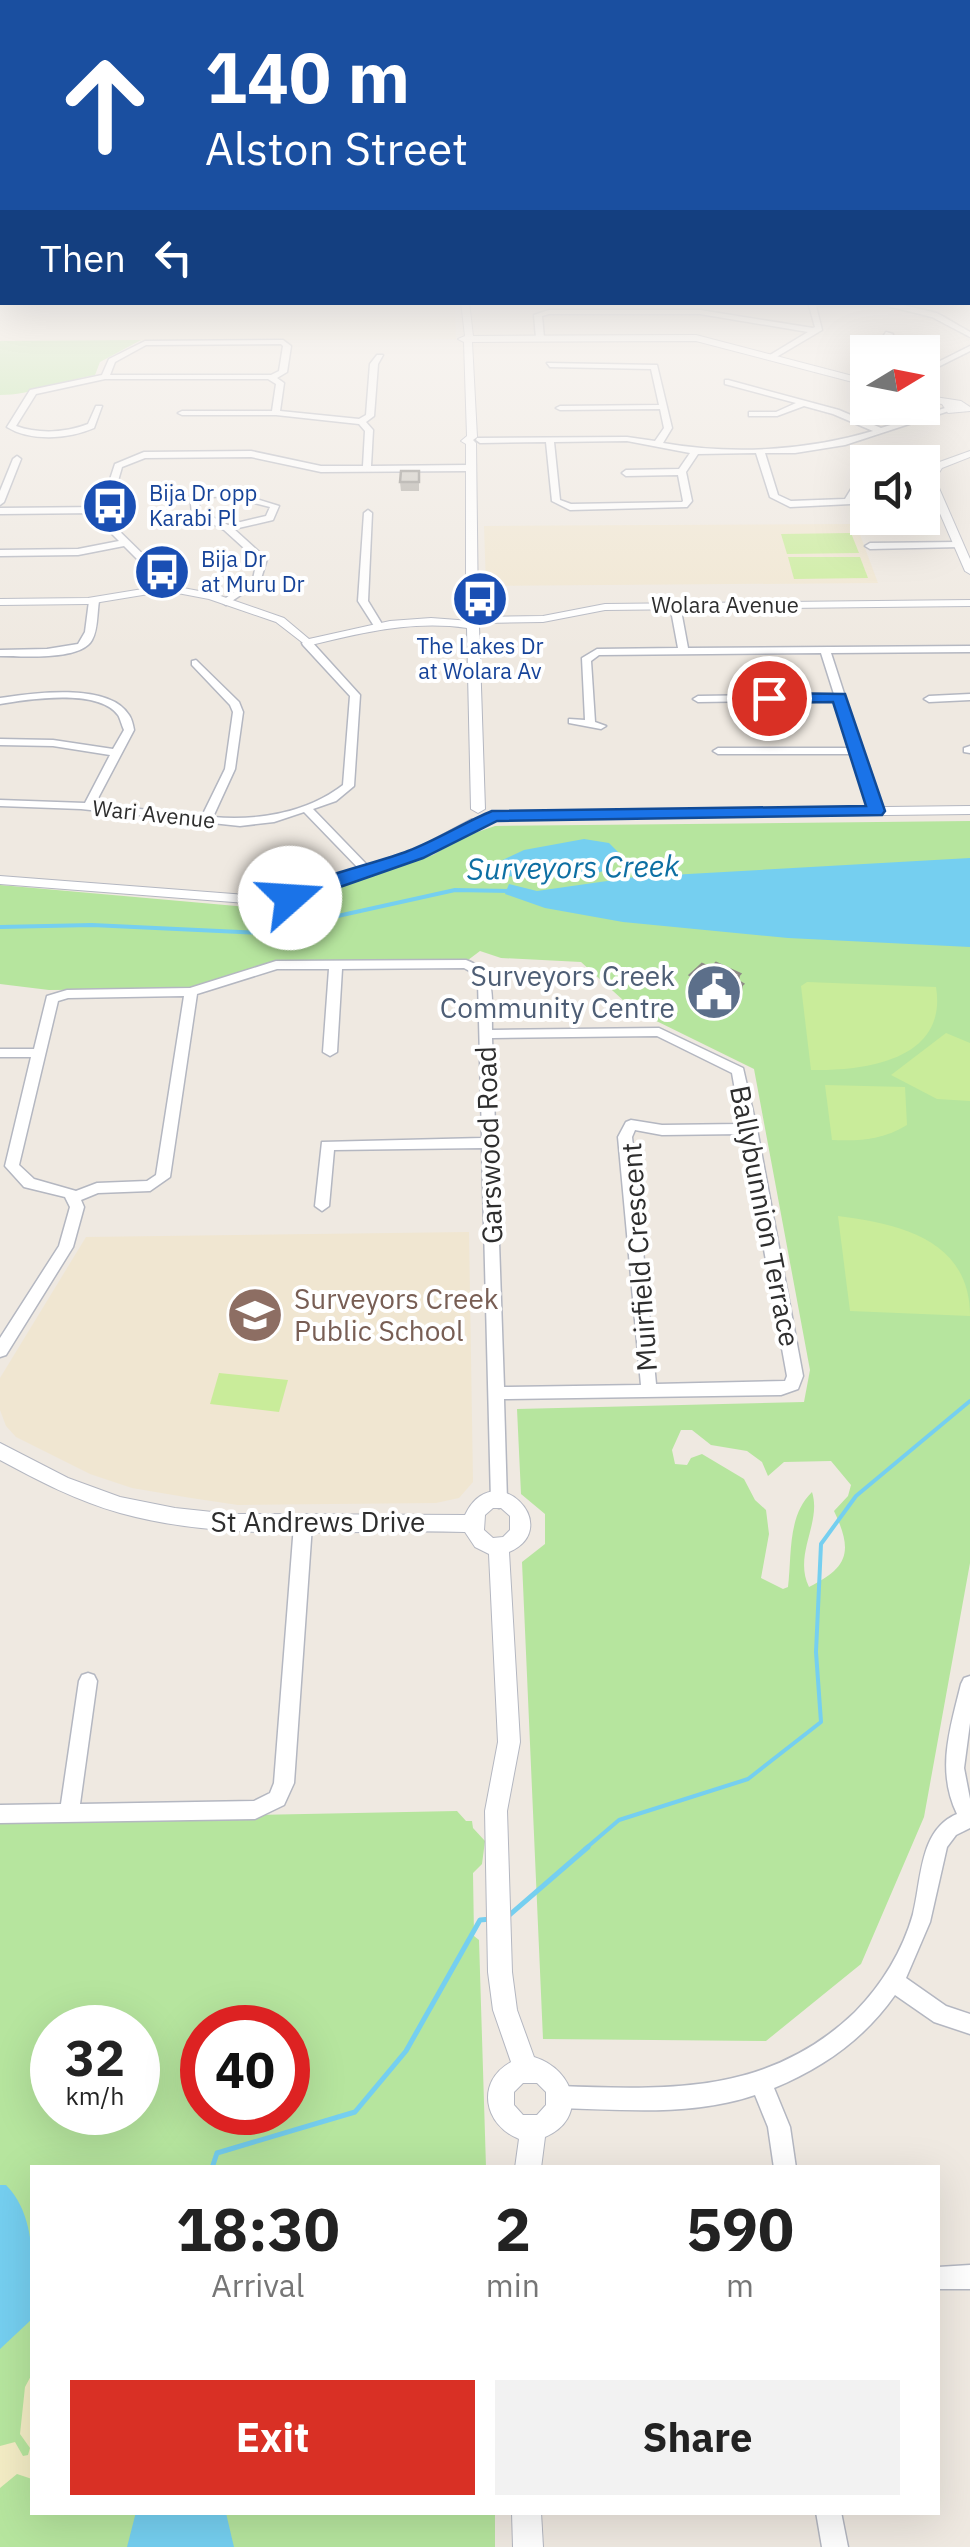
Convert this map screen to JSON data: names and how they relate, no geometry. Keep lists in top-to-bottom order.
{
  "streets": {
    "street": [
      "Wolara Avenue",
      "Wari Avenue",
      "Garswood Road",
      "Ballybunnion Terrace",
      "Muirfield Crescent",
      "St Andrews Drive"
    ]
  },
  "crossings": [
    ["Wolara Avenue", "Wari Avenue"],
    ["Garswood Road", "Ballybunnion Terrace"],
    ["Garswood Road", "St Andrews Drive"],
    ["Ballybunnion Terrace", "Muirfield Crescent"]
  ],
  "water": ["Surveyors Creek"],
  "places": {
    "bus stop": ["Bija Dr opp Karabi Pl", "Bija Dr at Muru Dr", "The Lakes Dr at Wolara Av"],
    "public building": ["Surveyors Creek Community Centre"],
    "school or university": ["Surveyors Creek Public School"]
  },
  "north": "right",
  "page": {
    "turn": ["140 m", "Alston Street"],
    "then": "Then",
    "speed": "32 km/h",
    "limit": "40",
    "eta": [
      "18:30",
      "Arrival",
      "2",
      "min",
      "590",
      "m"
    ],
    "buttons": ["Exit", "Share"]
  }
}
